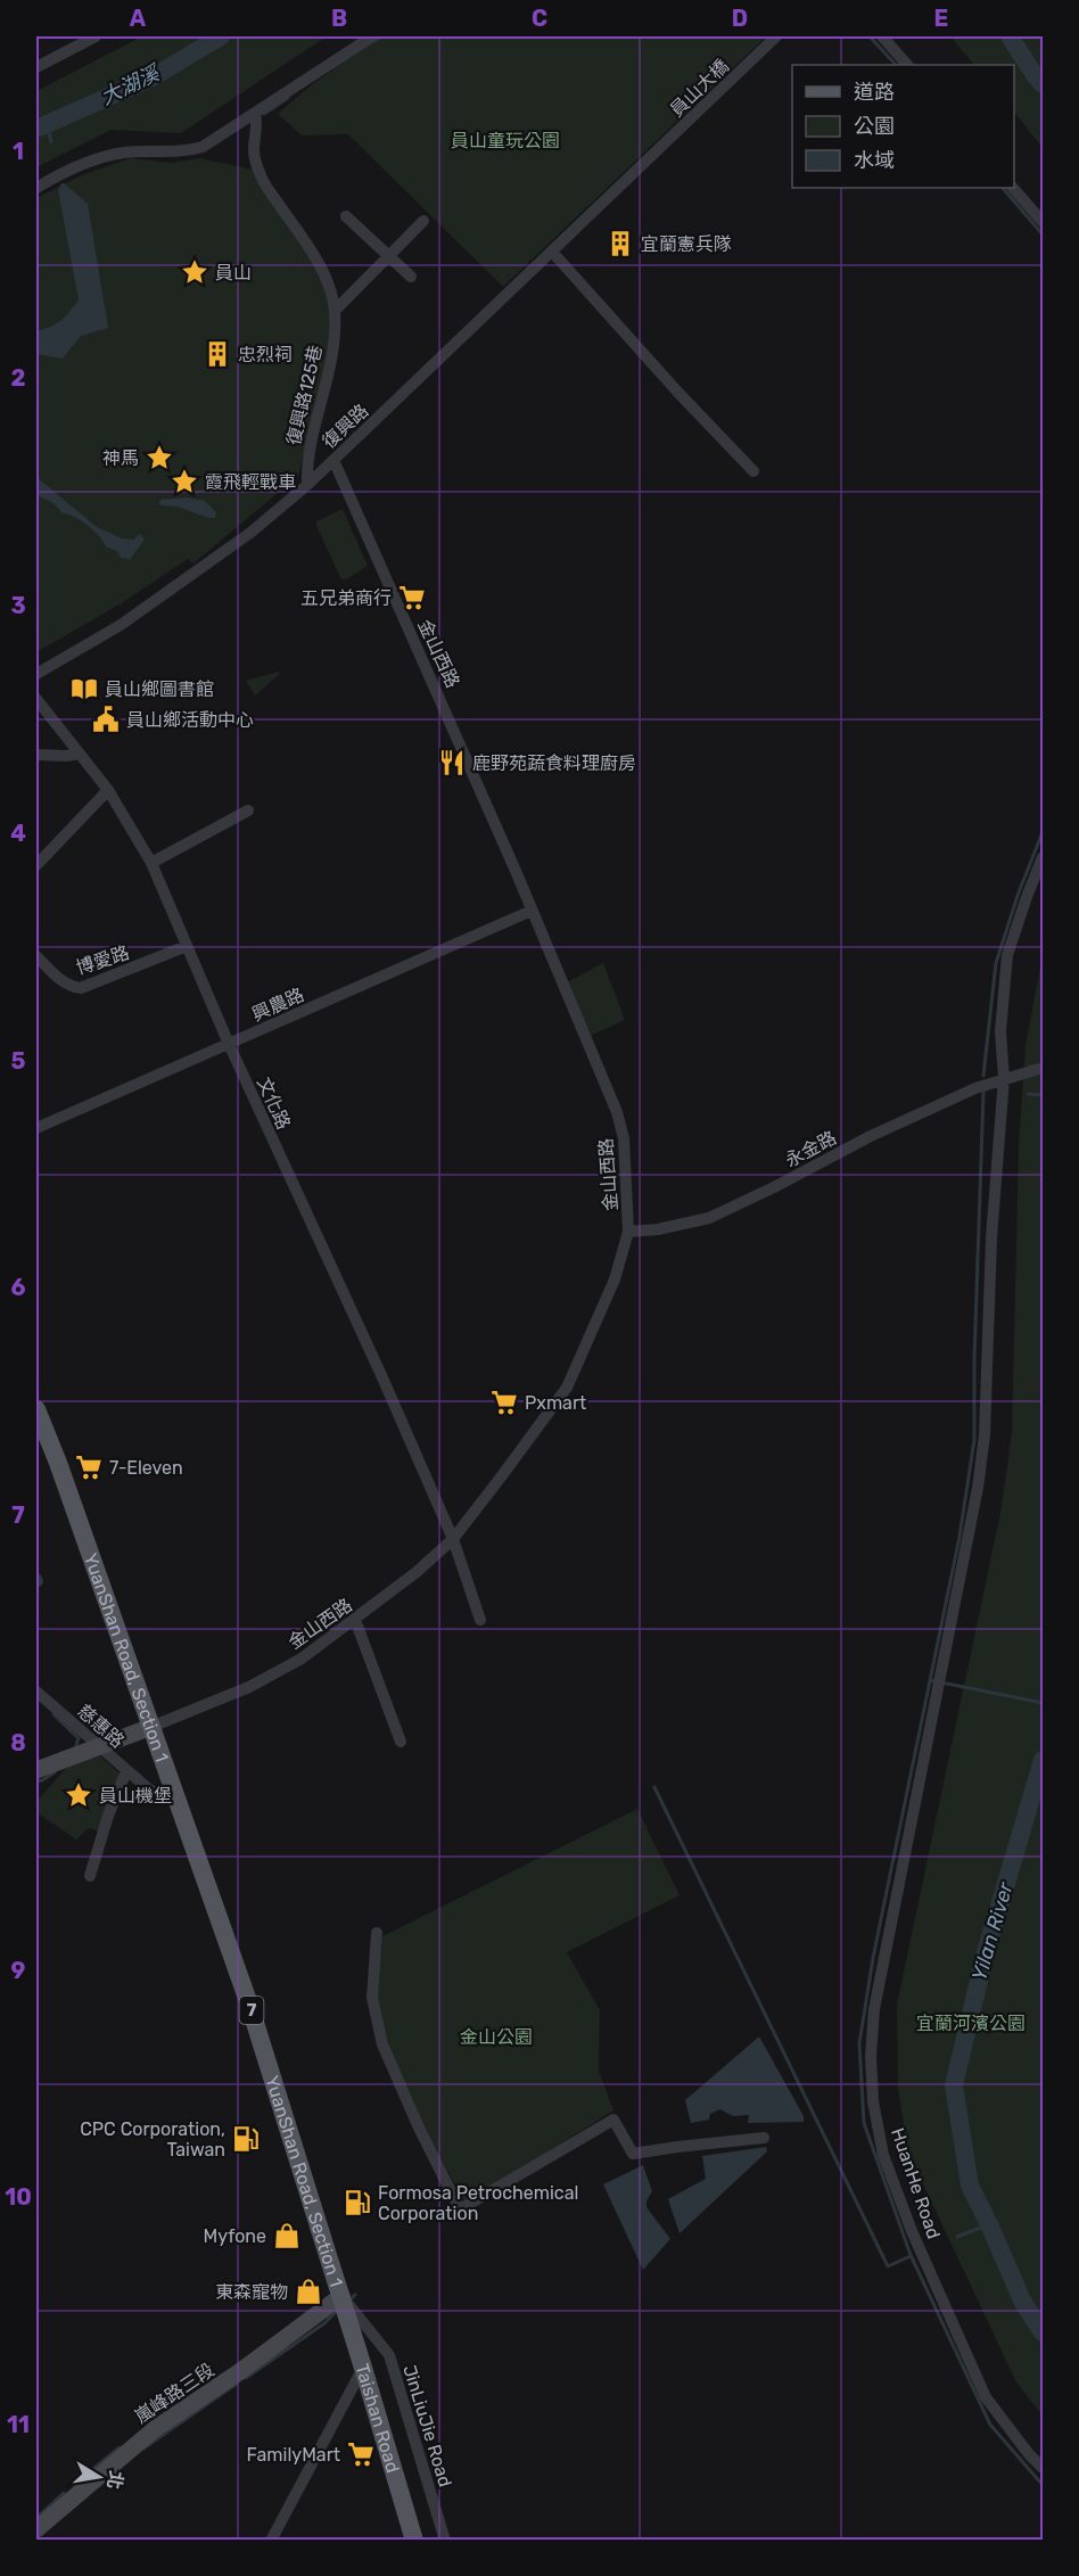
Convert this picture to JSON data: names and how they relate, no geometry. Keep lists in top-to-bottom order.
{
  "streets": {
    "main road": ["YuanShan Road, Section 1", "7", "Taishan Road"],
    "street": [
      "員山大橋",
      "復興路125巷",
      "復興路",
      "金山西路",
      "博愛路",
      "興農路",
      "文化路",
      "永金路",
      "慈惠路",
      "HuanHe Road",
      "嵐峰路三段",
      "JinLiuJie Road"
    ]
  },
  "crossings": [
    ["員山大橋", "復興路"],
    ["復興路125巷", "復興路"],
    ["復興路", "金山西路"],
    ["金山西路", "興農路"],
    ["金山西路", "文化路"],
    ["金山西路", "永金路"],
    ["金山西路", "YuanShan Road, Section 1"],
    ["博愛路", "文化路"],
    ["興農路", "文化路"],
    ["永金路", "HuanHe Road"],
    ["YuanShan Road, Section 1", "慈惠路"],
    ["YuanShan Road, Section 1", "嵐峰路三段"],
    ["YuanShan Road, Section 1", "Taishan Road"],
    ["YuanShan Road, Section 1", "JinLiuJie Road"],
    ["嵐峰路三段", "Taishan Road"],
    ["嵐峰路三段", "JinLiuJie Road"],
    ["Taishan Road", "JinLiuJie Road"]
  ],
  "water": ["大湖溪", "Yilan River"],
  "parks": ["員山童玩公園", "宜蘭河濱公園", "金山公園"],
  "places": {
    "building": ["宜蘭憲兵隊", "忠烈祠"],
    "place": [
      "員山",
      "神馬",
      "霞飛輕戰車",
      "員山機堡"
    ],
    "supermarket": [
      "五兄弟商行",
      "Pxmart",
      "7-Eleven",
      "FamilyMart"
    ],
    "library": ["員山鄉圖書館"],
    "public building": ["員山鄉活動中心"],
    "restaurant": ["鹿野苑蔬食料理廚房"],
    "fuel station": ["CPC Corporation, Taiwan", "Formosa Petrochemical Corporation"],
    "shop": ["Myfone", "東森寵物"]
  },
  "legend": ["道路", "公園", "水域"],
  "north": "right",
  "grid": {
    "columns": [
      "A",
      "B",
      "C",
      "D",
      "E"
    ],
    "rows": [
      "1",
      "2",
      "3",
      "4",
      "5",
      "6",
      "7",
      "8",
      "9",
      "10",
      "11"
    ]
  }
}
